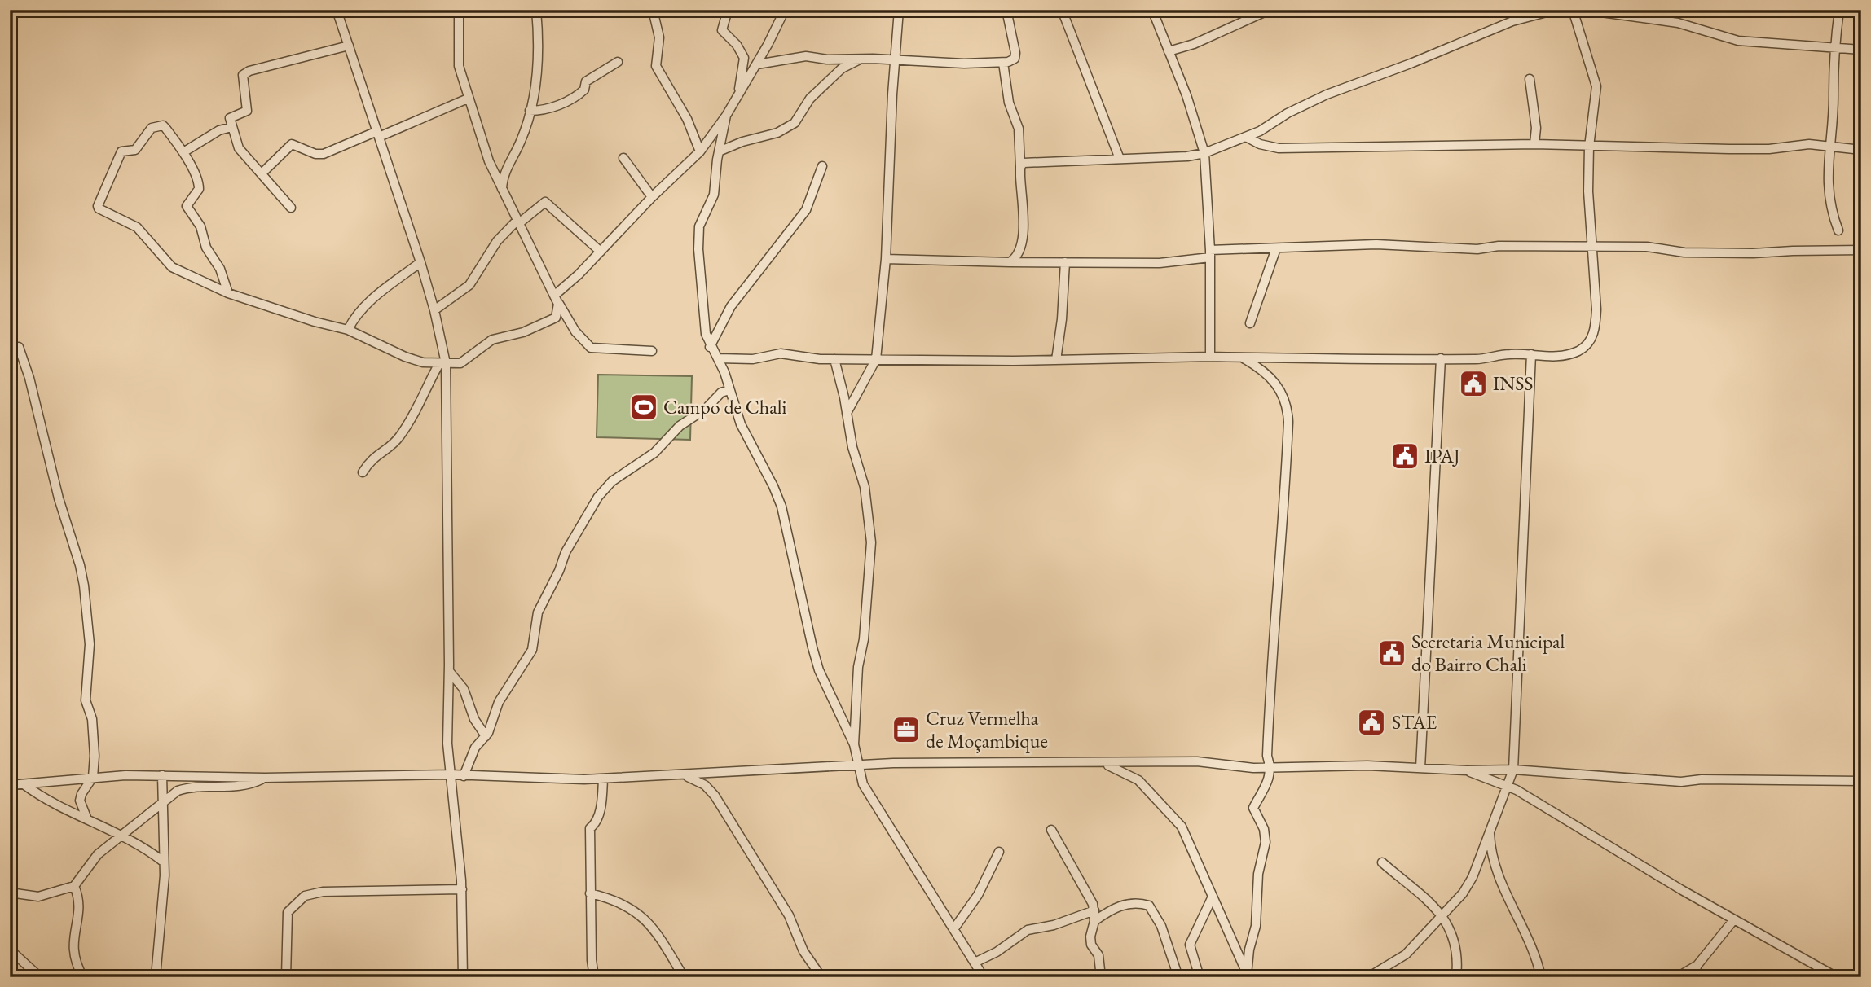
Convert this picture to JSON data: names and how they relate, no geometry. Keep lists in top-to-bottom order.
{
  "places": {
    "public building": [
      "INSS",
      "IPAJ",
      "Secretaria Municipal do Bairro Chali",
      "STAE"
    ],
    "sports": ["Campo de Chali"],
    "office": ["Cruz Vermelha de Moçambique"]
  }
}
